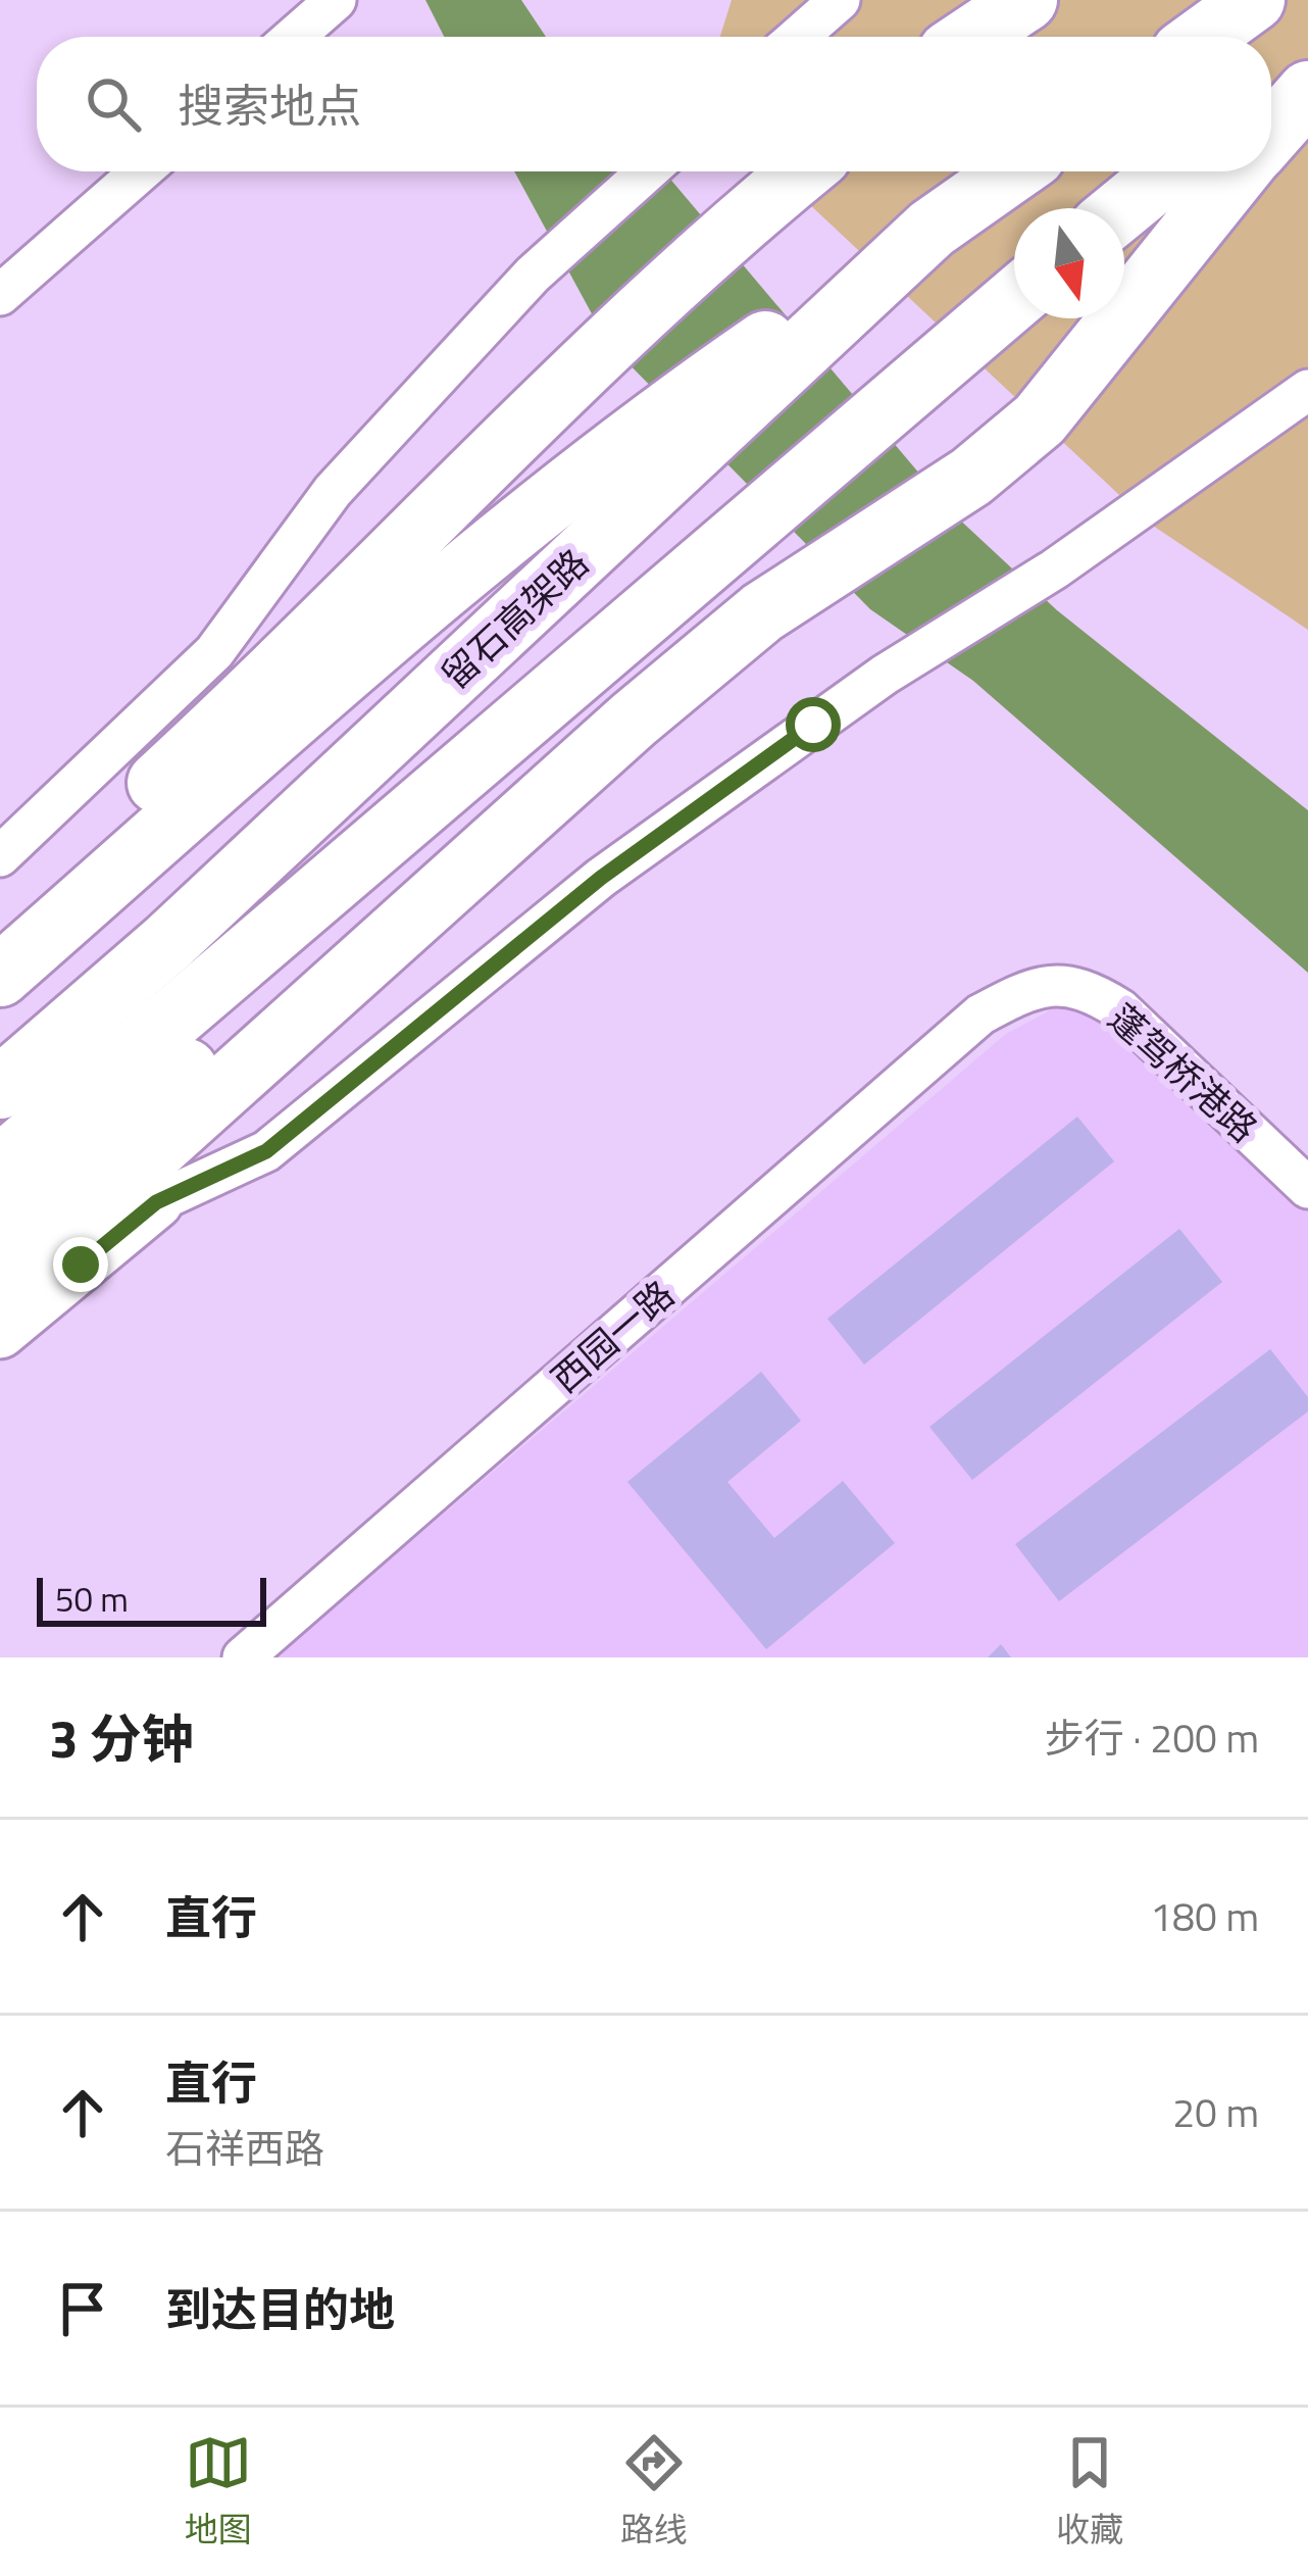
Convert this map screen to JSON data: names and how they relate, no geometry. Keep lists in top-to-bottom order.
{
  "streets": {
    "highway": ["留石高架路"],
    "street": ["蓬驾桥港路", "西园一路"]
  },
  "crossings": [
    ["蓬驾桥港路", "西园一路"]
  ],
  "scale_bar": "50 m",
  "north": "bottom",
  "page": {
    "search": "搜索地点",
    "scale": "50 m",
    "heading": ["3 分钟", "步行 · 200 m"],
    "list": [
      ["直行", "180 m"],
      ["直行", "石祥西路", "20 m"],
      "到达目的地"
    ],
    "nav": ["地图", "路线", "收藏"]
  }
}
